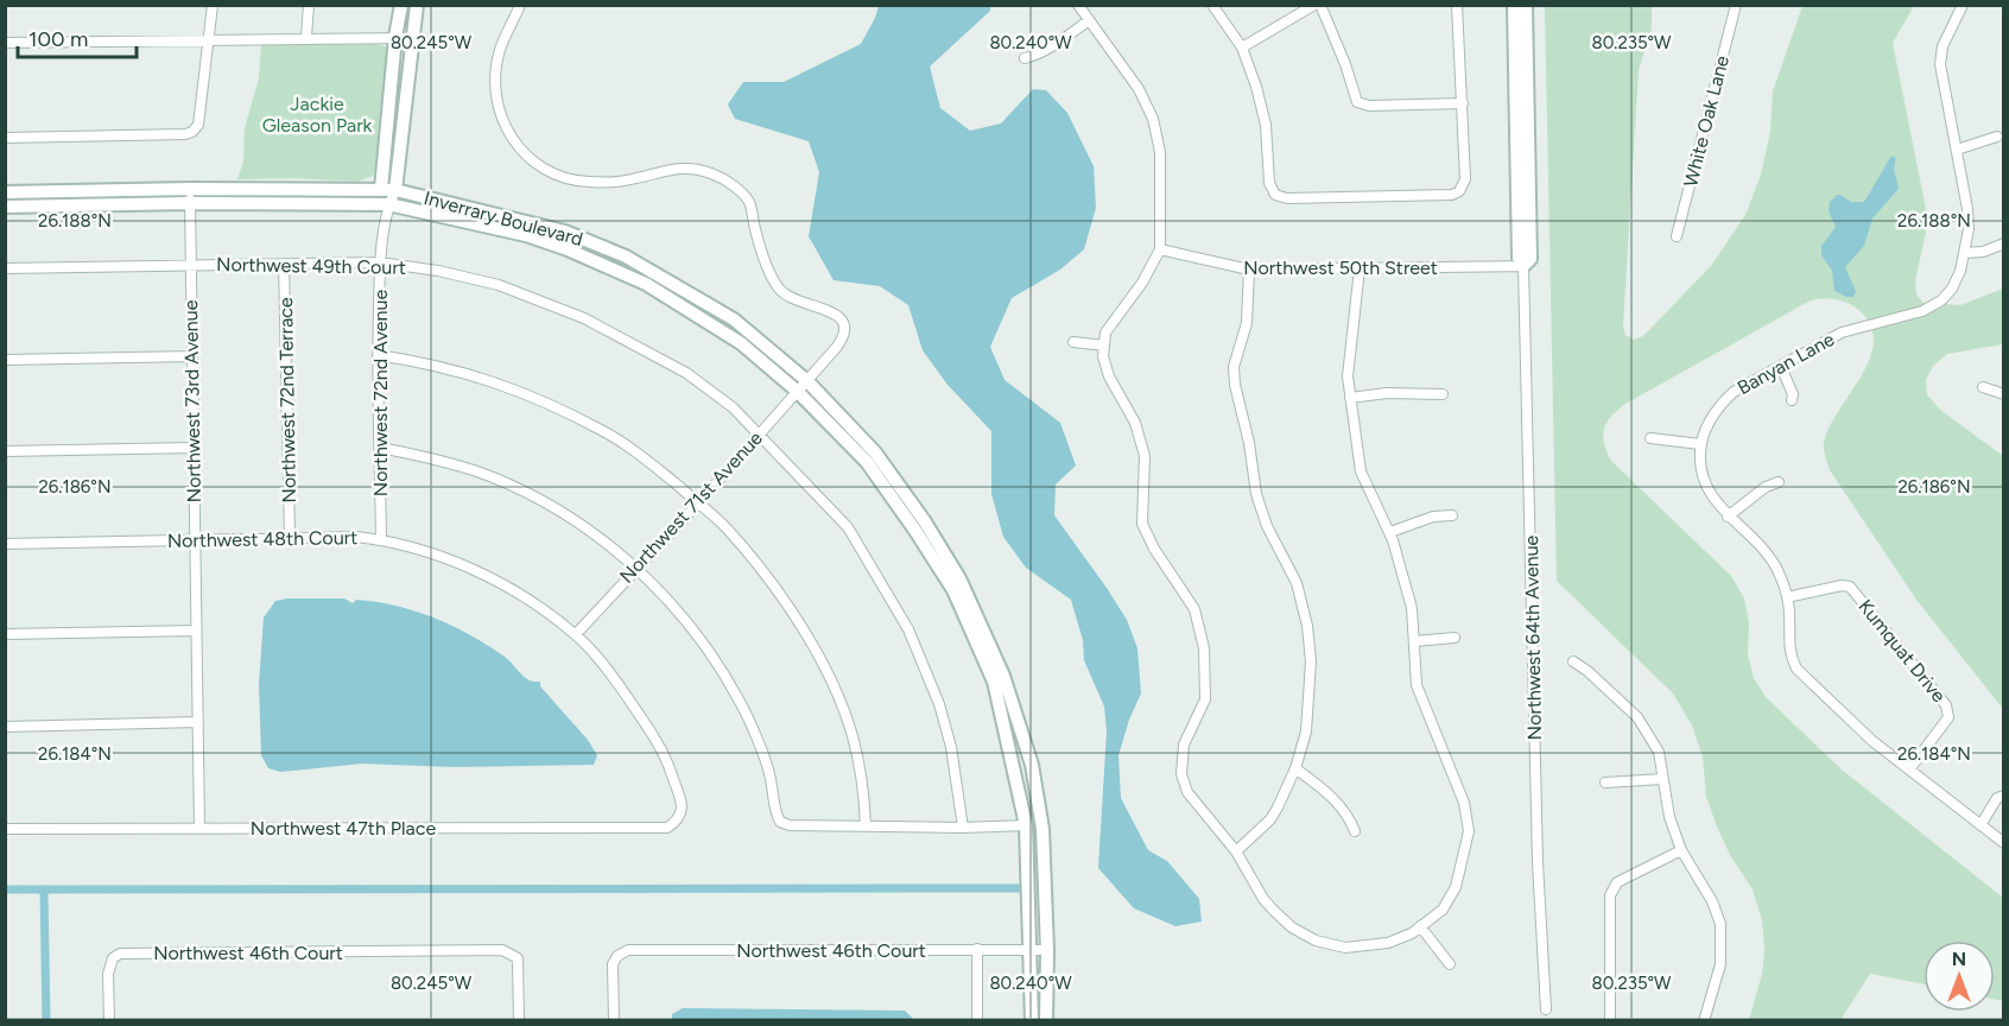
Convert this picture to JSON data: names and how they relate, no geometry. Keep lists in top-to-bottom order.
{
  "streets": {
    "street": [
      "White Oak Lane",
      "Inverrary Boulevard",
      "Northwest 49th Court",
      "Northwest 50th Street",
      "Banyan Lane",
      "Northwest 72nd Avenue",
      "Northwest 72nd Terrace",
      "Northwest 73rd Avenue",
      "Northwest 71st Avenue",
      "Northwest 48th Court",
      "Northwest 64th Avenue",
      "Kumquat Drive",
      "Northwest 47th Place",
      "Northwest 46th Court"
    ]
  },
  "crossings": [
    ["Inverrary Boulevard", "Northwest 72nd Avenue"],
    ["Inverrary Boulevard", "Northwest 73rd Avenue"],
    ["Inverrary Boulevard", "Northwest 71st Avenue"],
    ["Inverrary Boulevard", "Northwest 46th Court"],
    ["Northwest 49th Court", "Northwest 72nd Avenue"],
    ["Northwest 49th Court", "Northwest 72nd Terrace"],
    ["Northwest 49th Court", "Northwest 73rd Avenue"],
    ["Northwest 49th Court", "Northwest 71st Avenue"],
    ["Northwest 50th Street", "Northwest 64th Avenue"],
    ["Banyan Lane", "Kumquat Drive"],
    ["Northwest 72nd Avenue", "Northwest 48th Court"],
    ["Northwest 72nd Terrace", "Northwest 48th Court"],
    ["Northwest 73rd Avenue", "Northwest 48th Court"],
    ["Northwest 73rd Avenue", "Northwest 47th Place"],
    ["Northwest 71st Avenue", "Northwest 48th Court"],
    ["Northwest 48th Court", "Northwest 47th Place"]
  ],
  "parks": ["Jackie Gleason Park"],
  "scale_bar": "100 m",
  "north": "top",
  "coordinates": [
    "80.245°W",
    "80.240°W",
    "80.235°W",
    "26.188°N",
    "26.186°N",
    "26.184°N"
  ]
}
